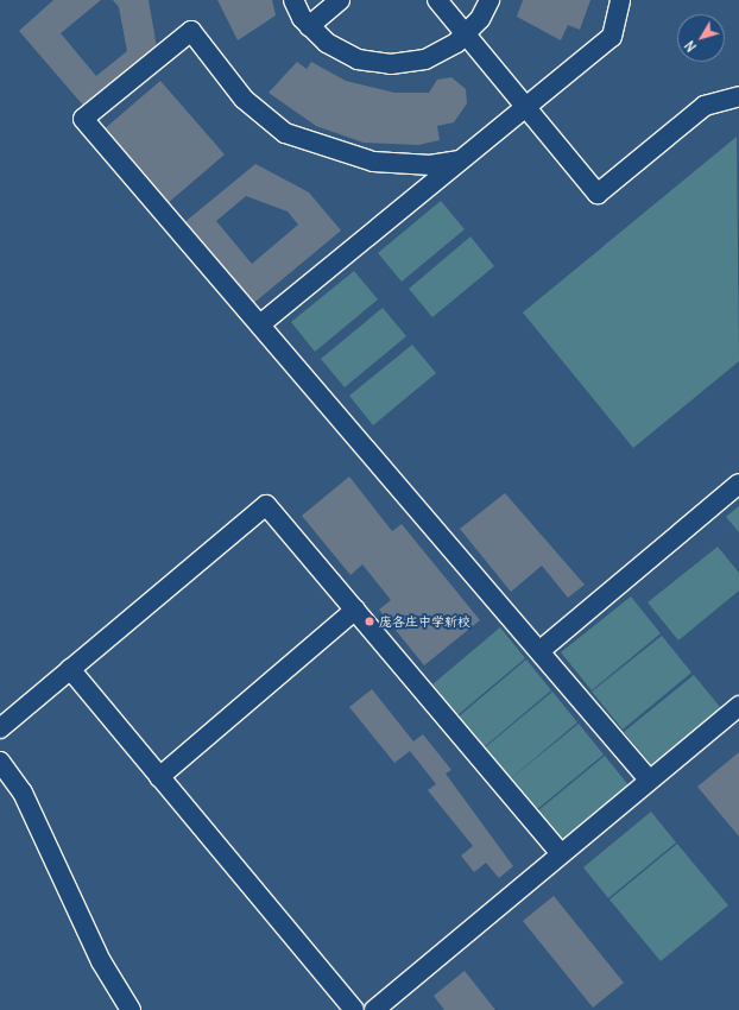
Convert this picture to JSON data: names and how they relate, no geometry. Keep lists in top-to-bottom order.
{
  "places": ["庞各庄中学新校"],
  "north": "bottom left"
}
